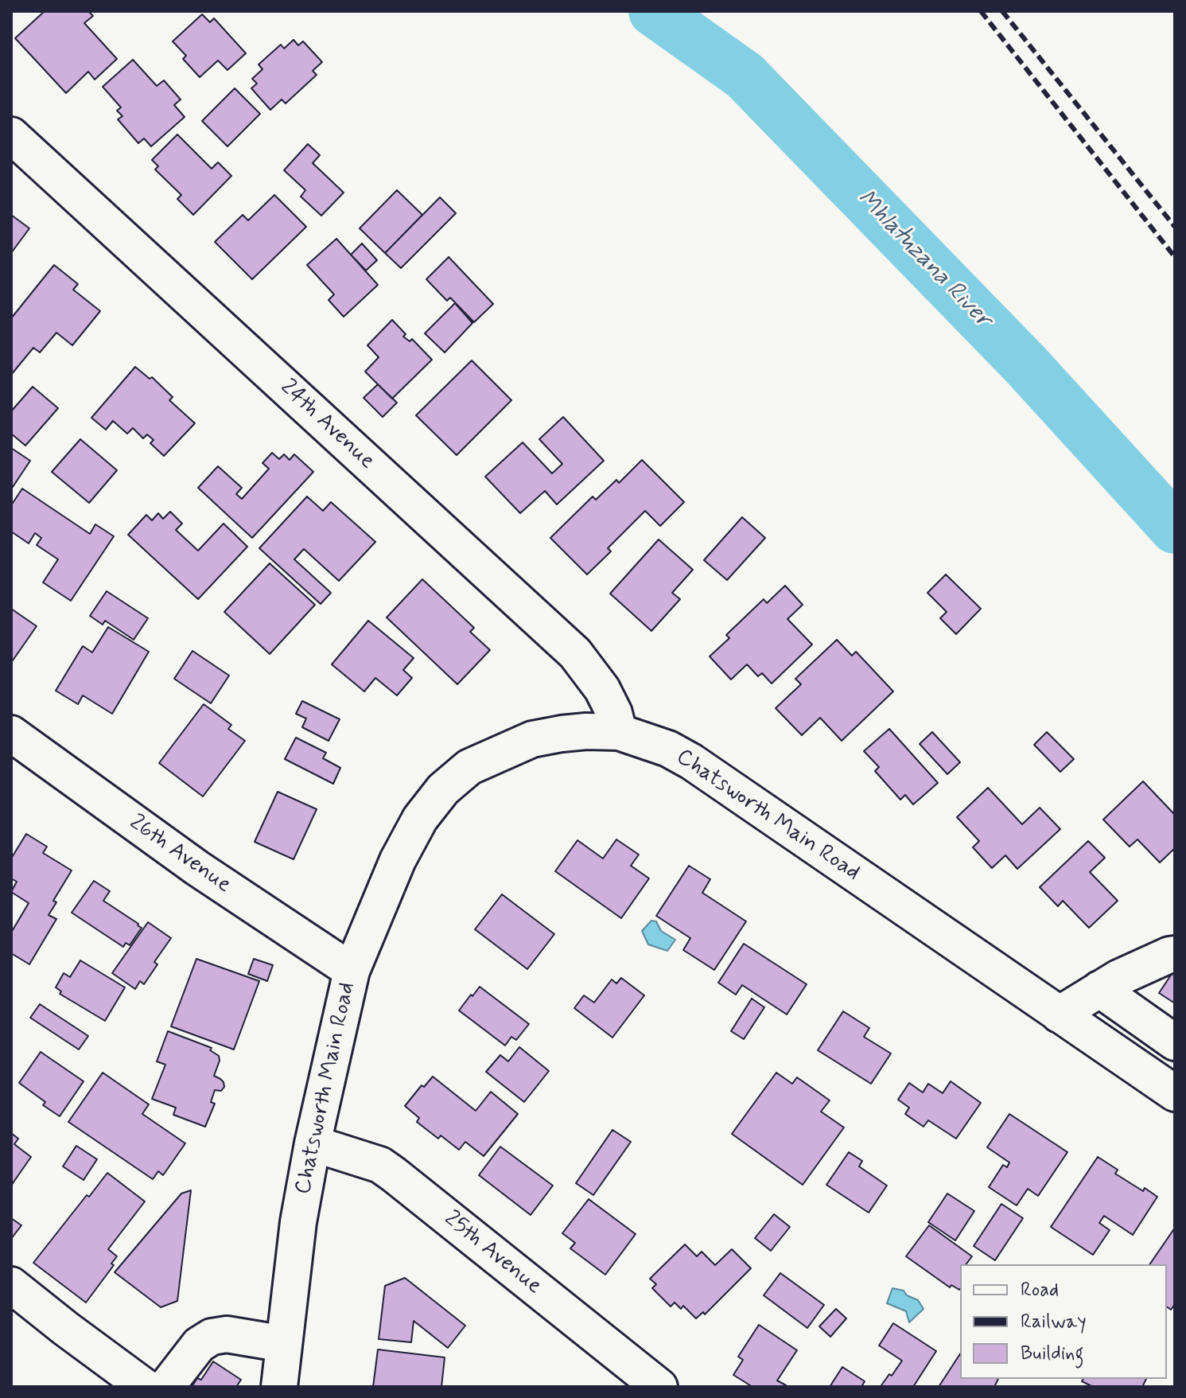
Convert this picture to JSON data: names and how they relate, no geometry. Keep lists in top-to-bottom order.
{
  "streets": {
    "street": [
      "24th Avenue",
      "Chatsworth Main Road",
      "26th Avenue",
      "25th Avenue"
    ]
  },
  "crossings": [
    ["24th Avenue", "Chatsworth Main Road"],
    ["Chatsworth Main Road", "26th Avenue"],
    ["Chatsworth Main Road", "25th Avenue"]
  ],
  "water": ["Mhlatuzana River"],
  "legend": ["Road", "Railway", "Building"]
}
